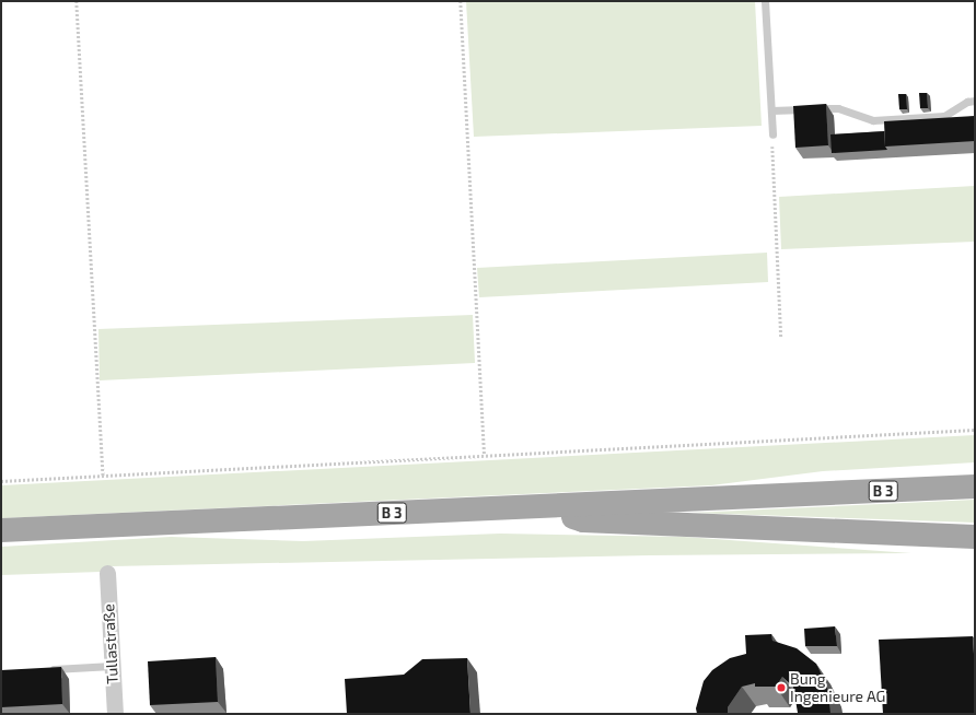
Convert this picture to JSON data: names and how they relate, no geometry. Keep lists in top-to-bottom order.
{
  "streets": {
    "main road": ["B 3"],
    "street": ["Tullastraße"]
  },
  "places": ["Bung Ingenieure AG"]
}
